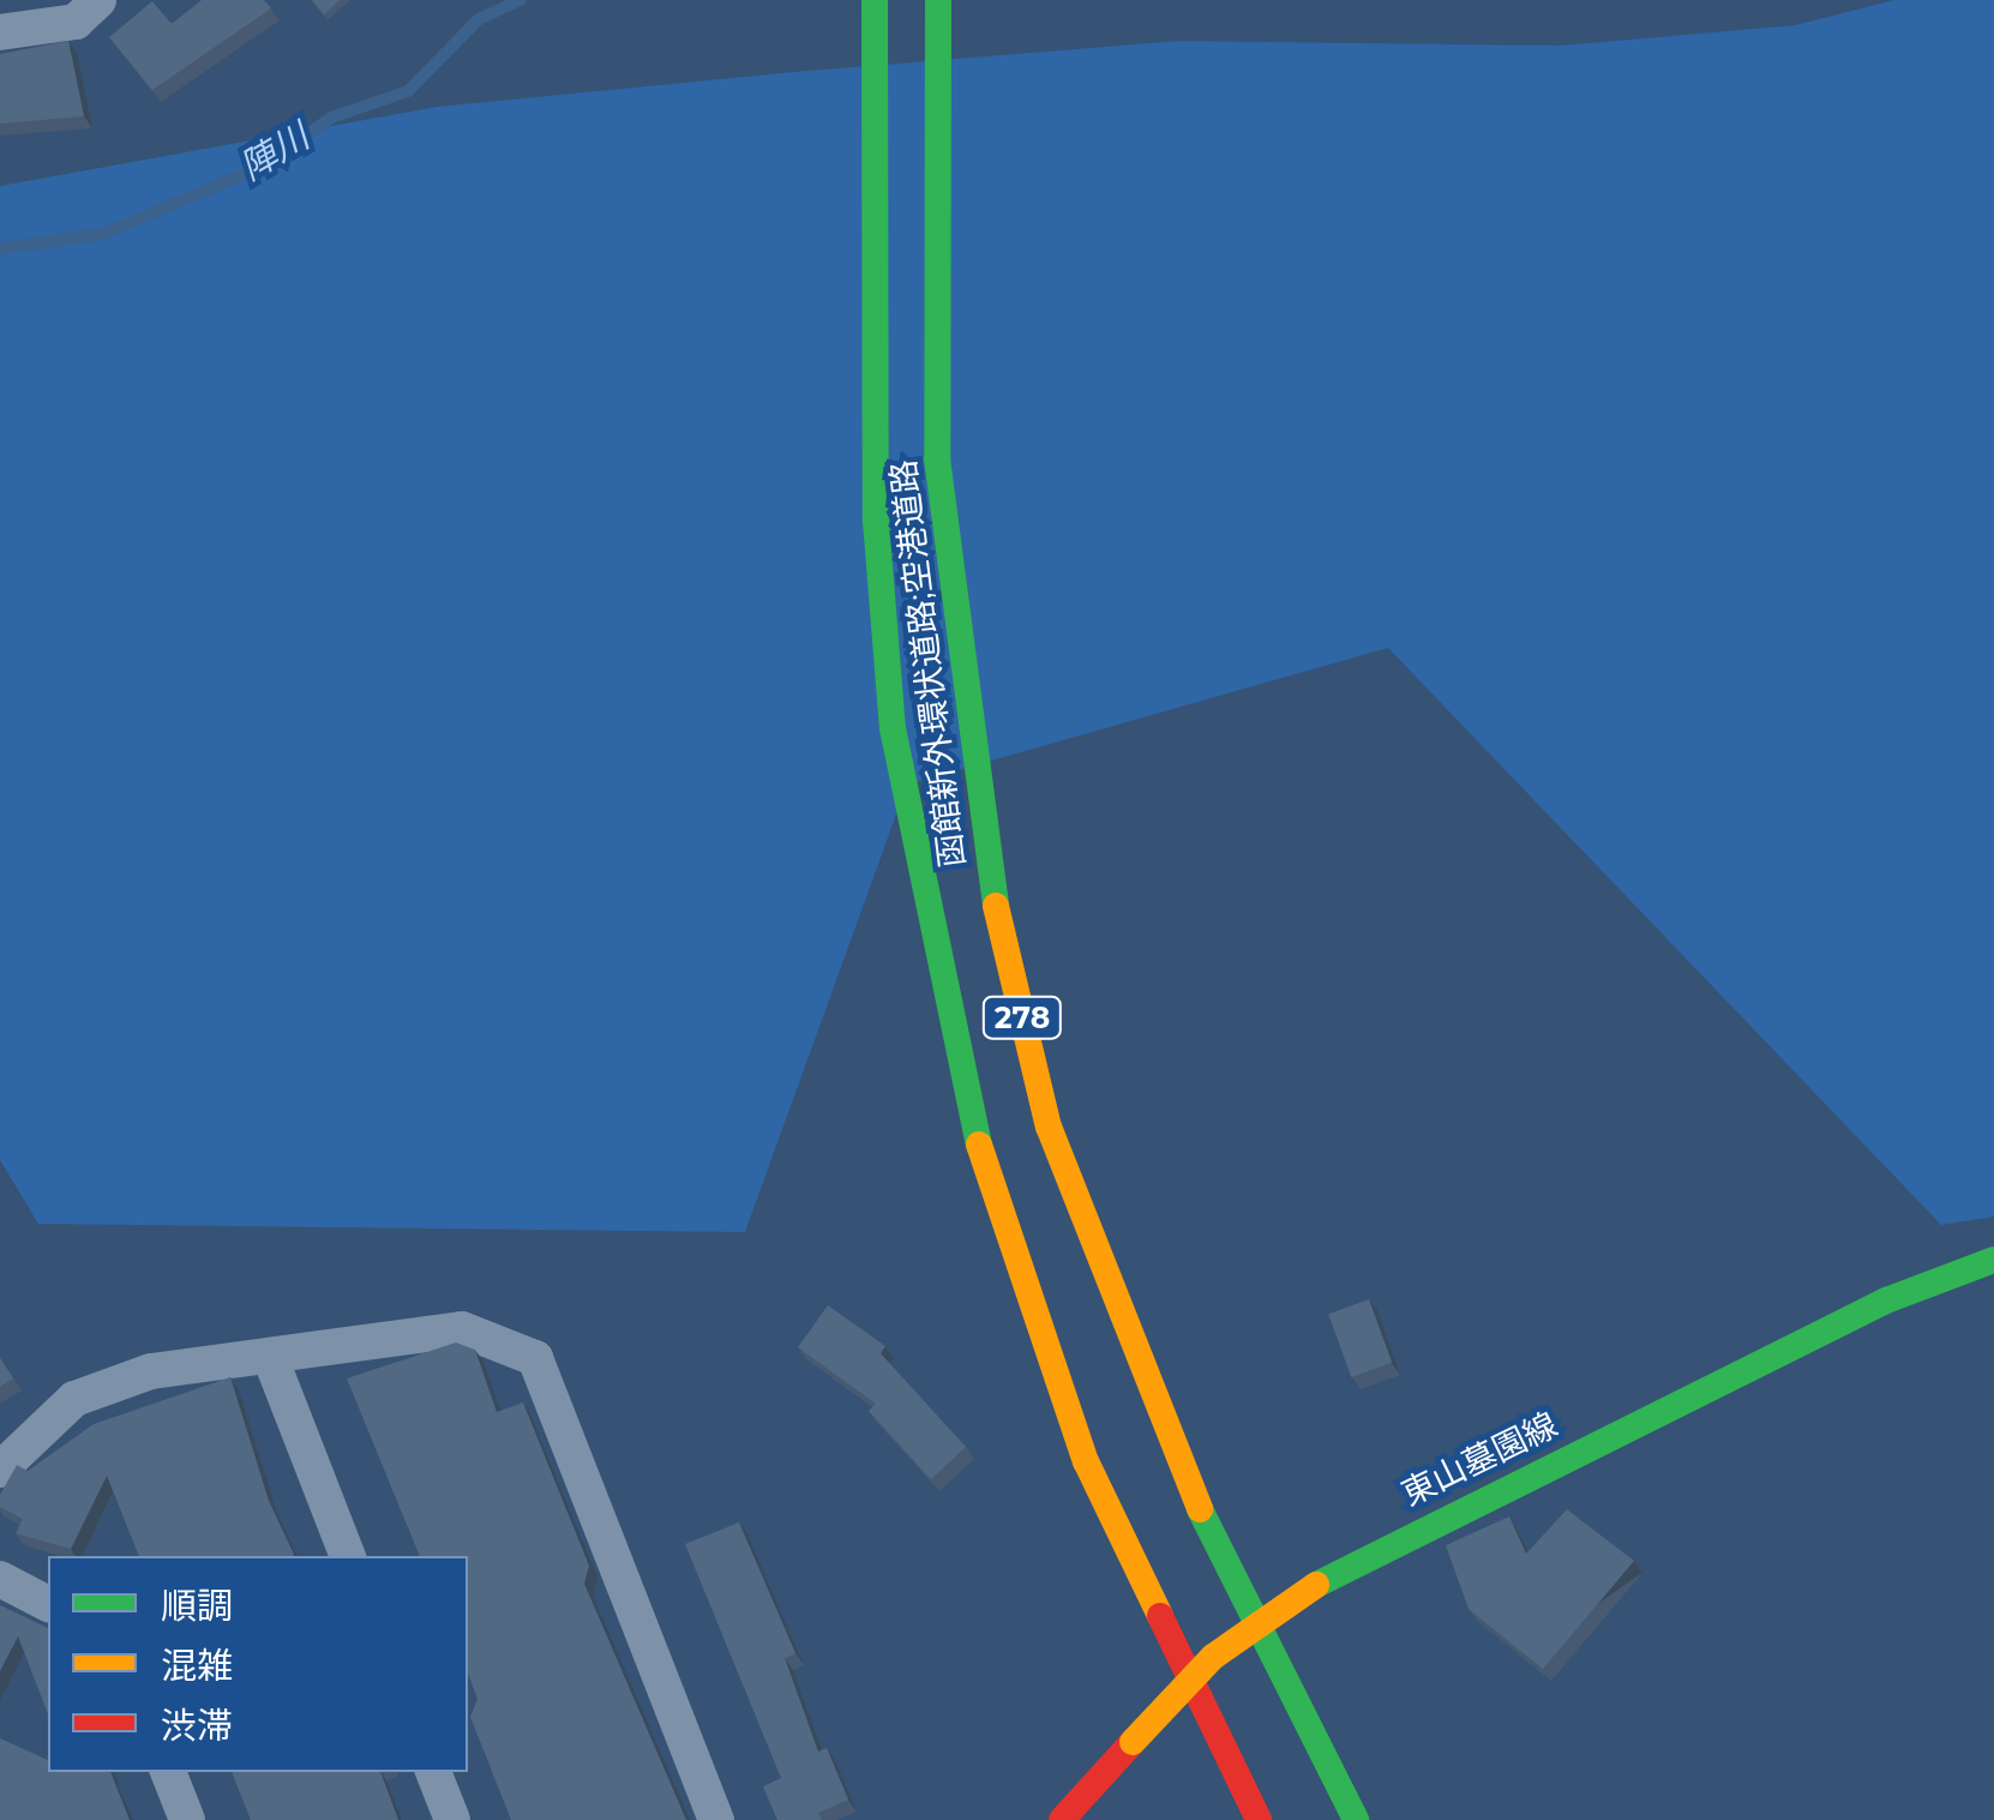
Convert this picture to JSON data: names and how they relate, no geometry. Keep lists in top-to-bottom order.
{
  "streets": {
    "main road": ["函館新外環状道路;空港道路", "278", "東山墓園線"]
  },
  "water": ["陣川"],
  "legend": ["順調", "混雑", "渋滞"]
}
